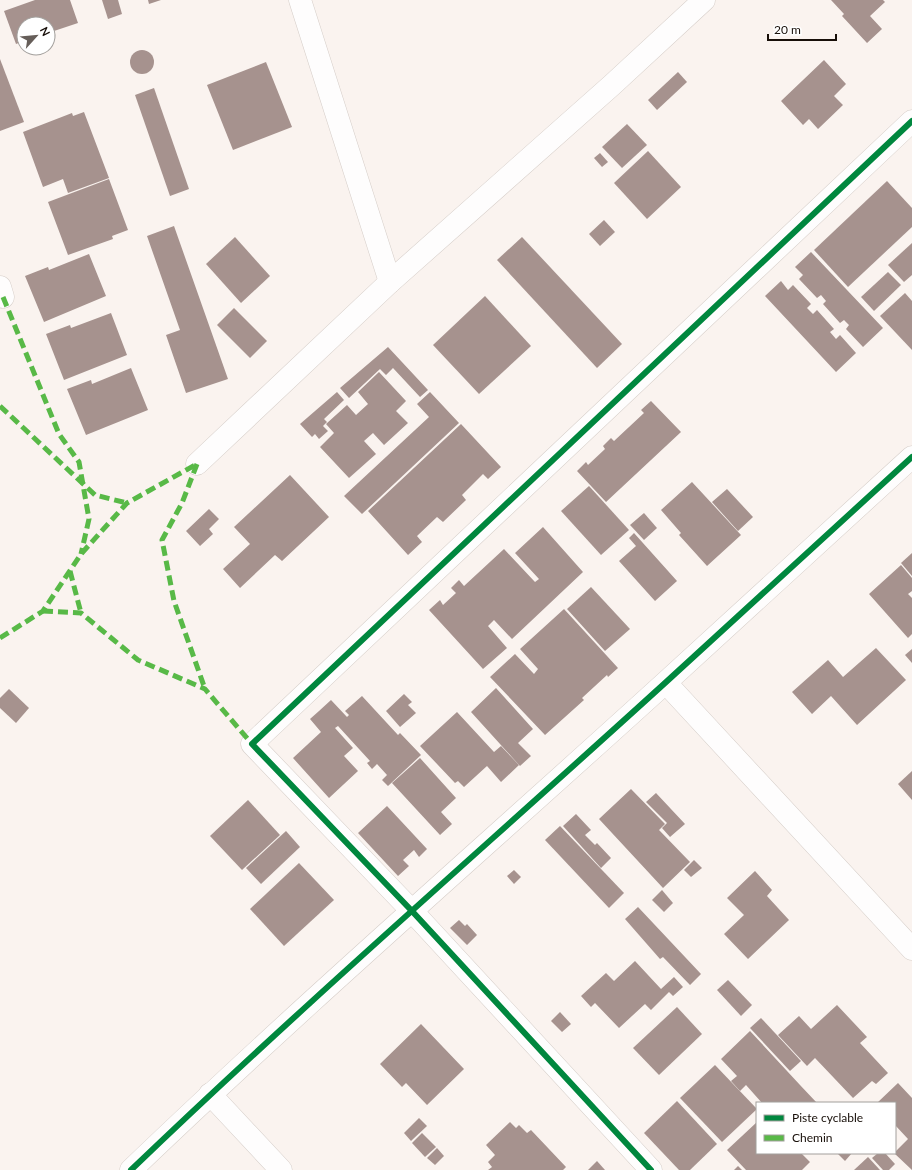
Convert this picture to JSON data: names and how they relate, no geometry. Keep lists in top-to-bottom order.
{
  "legend": ["Piste cyclable", "Chemin"],
  "scale_bar": "20 m",
  "north": "top right"
}
